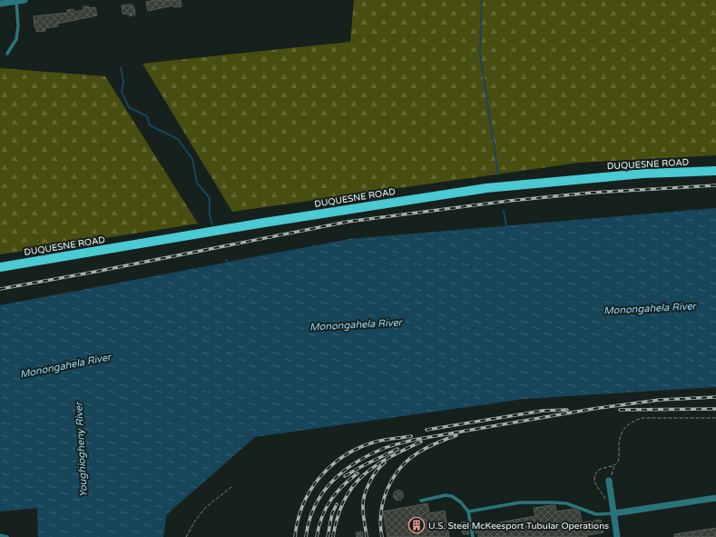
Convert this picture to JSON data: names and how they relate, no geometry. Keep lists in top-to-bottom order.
{
  "streets": {
    "main road": ["DUQUESNE ROAD"]
  },
  "water": ["Monongahela River", "Youghiogheny River"],
  "places": {
    "building": ["U.S. Steel McKeesport Tubular Operations"]
  }
}
